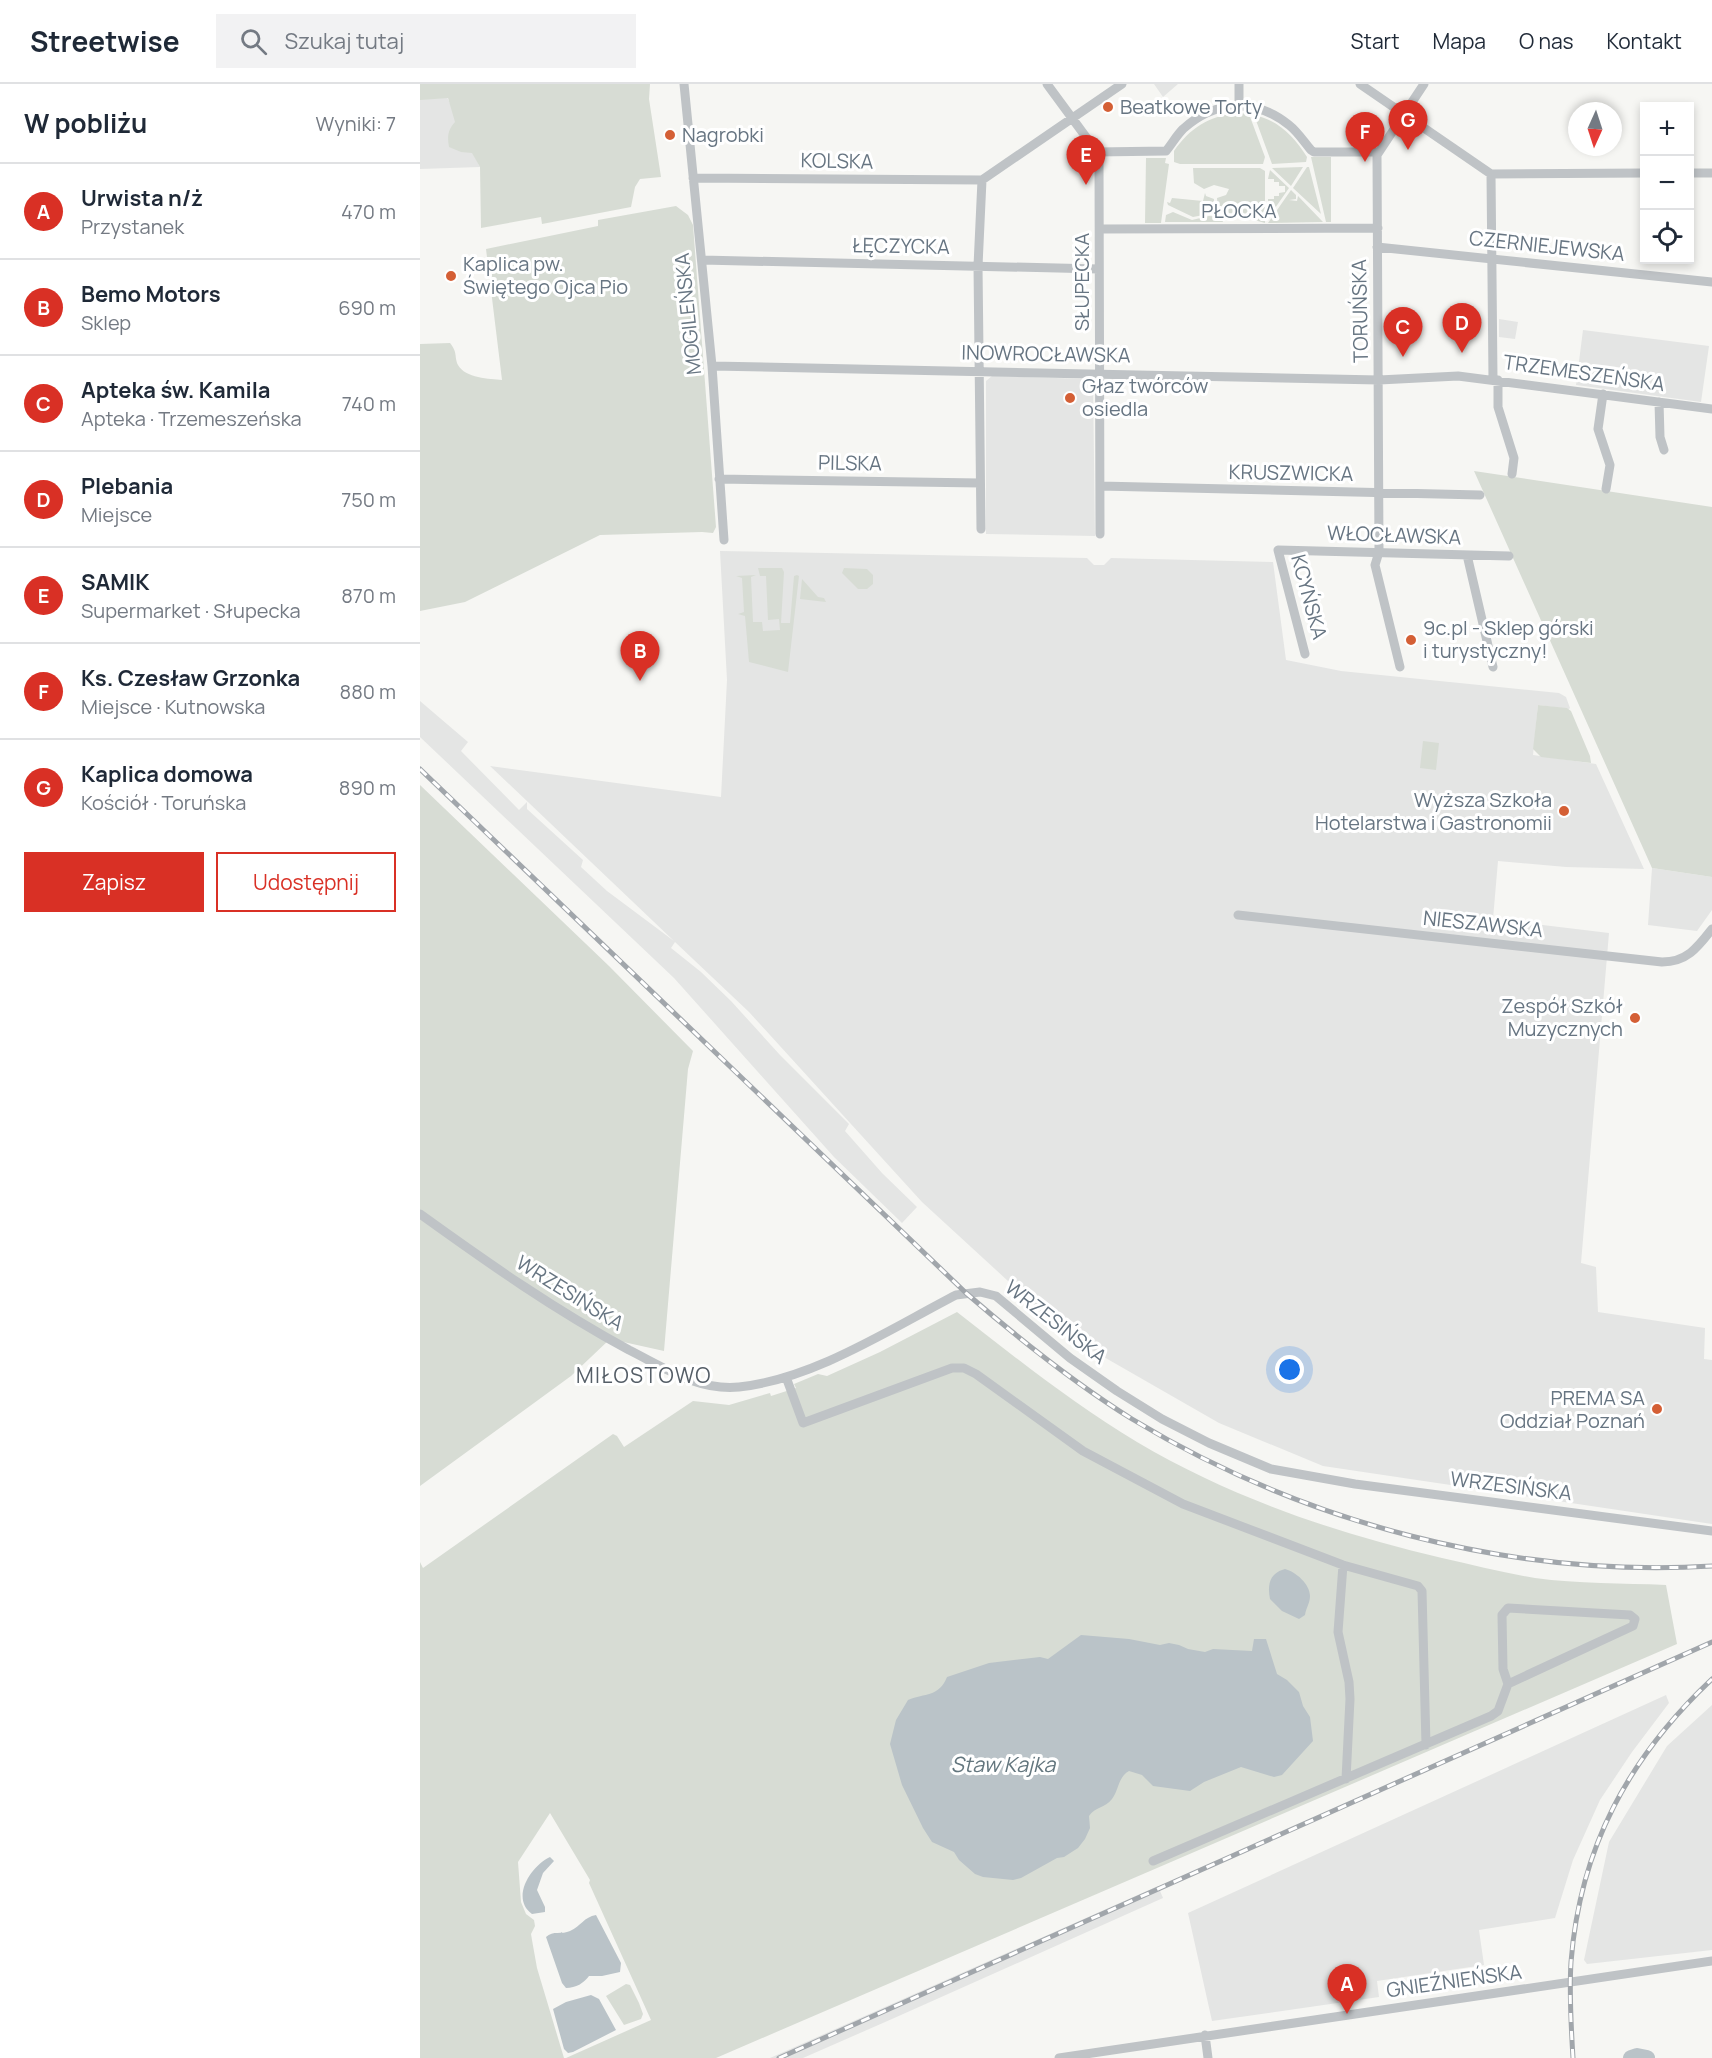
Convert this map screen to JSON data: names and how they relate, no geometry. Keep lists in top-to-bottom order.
{
  "streets": {
    "street": [
      "KOLSKA",
      "PŁOCKA",
      "ŁĘCZYCKA",
      "CZERNIEJEWSKA",
      "SŁUPECKA",
      "TORUŃSKA",
      "MOGILEŃSKA",
      "INOWROCŁAWSKA",
      "TRZEMESZEŃSKA",
      "PILSKA",
      "KRUSZWICKA",
      "WŁOCŁAWSKA",
      "KCYŃSKA",
      "NIESZAWSKA",
      "WRZESIŃSKA",
      "GNIEŹNIEŃSKA"
    ]
  },
  "crossings": [
    ["KOLSKA", "MOGILEŃSKA"],
    ["PŁOCKA", "SŁUPECKA"],
    ["PŁOCKA", "TORUŃSKA"],
    ["ŁĘCZYCKA", "SŁUPECKA"],
    ["ŁĘCZYCKA", "MOGILEŃSKA"],
    ["CZERNIEJEWSKA", "TORUŃSKA"],
    ["SŁUPECKA", "INOWROCŁAWSKA"],
    ["SŁUPECKA", "KRUSZWICKA"],
    ["TORUŃSKA", "INOWROCŁAWSKA"],
    ["TORUŃSKA", "TRZEMESZEŃSKA"],
    ["TORUŃSKA", "KRUSZWICKA"],
    ["TORUŃSKA", "WŁOCŁAWSKA"],
    ["MOGILEŃSKA", "INOWROCŁAWSKA"],
    ["MOGILEŃSKA", "PILSKA"],
    ["INOWROCŁAWSKA", "TRZEMESZEŃSKA"],
    ["WŁOCŁAWSKA", "KCYŃSKA"]
  ],
  "districts": ["MIŁOSTOWO"],
  "water": ["Staw Kajka"],
  "places": [
    "Beatkowe Torty",
    "Nagrobki",
    "Kaplica pw. Świętego Ojca Pio",
    "Głaz twórców osiedla",
    "9c.pl - Sklep górski i turystyczny!",
    "Wyższa Szkoła Hotelarstwa i Gastronomii",
    "Zespół Szkół Muzycznych",
    "PREMA SA Oddział Poznań"
  ],
  "north": "bottom",
  "page": {
    "header": "Streetwise",
    "search": "Szukaj tutaj",
    "nav": [
      "Start",
      "Mapa",
      "O nas",
      "Kontakt"
    ],
    "heading": ["W pobliżu", "Wyniki: 7"],
    "pins": [
      "G",
      "F",
      "E",
      "D",
      "C",
      "B",
      "A"
    ],
    "map_buttons": ["+", "−"],
    "list": [
      {
        "mark": "A",
        "name": "Urwista n/ż",
        "note": "Przystanek",
        "value": "470 m"
      },
      {
        "mark": "B",
        "name": "Bemo Motors",
        "note": "Sklep",
        "value": "690 m"
      },
      {
        "mark": "C",
        "name": "Apteka św. Kamila",
        "note": "Apteka · Trzemeszeńska",
        "value": "740 m"
      },
      {
        "mark": "D",
        "name": "Plebania",
        "note": "Miejsce",
        "value": "750 m"
      },
      {
        "mark": "E",
        "name": "SAMIK",
        "note": "Supermarket · Słupecka",
        "value": "870 m"
      },
      {
        "mark": "F",
        "name": "Ks. Czesław Grzonka",
        "note": "Miejsce · Kutnowska",
        "value": "880 m"
      },
      {
        "mark": "G",
        "name": "Kaplica domowa",
        "note": "Kościół · Toruńska",
        "value": "890 m"
      }
    ],
    "buttons": ["Zapisz", "Udostępnij"]
  }
}
